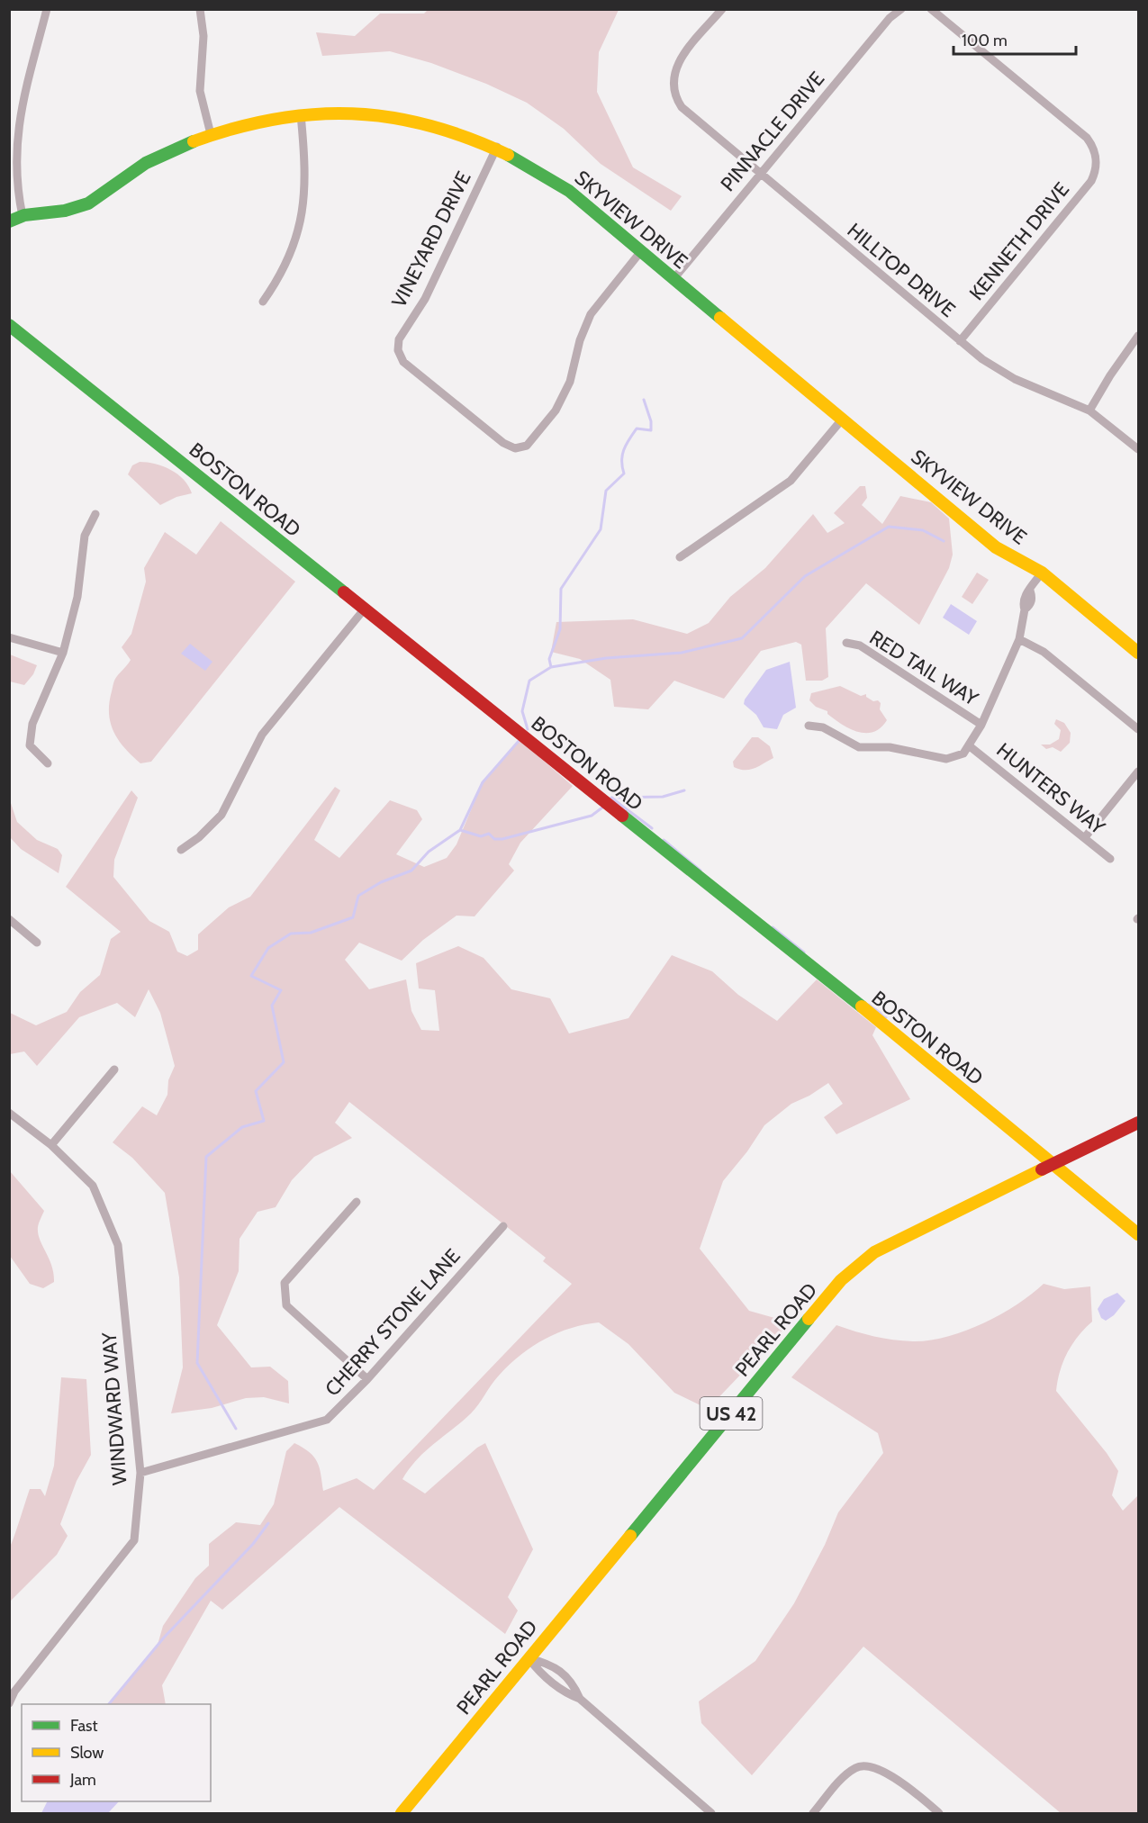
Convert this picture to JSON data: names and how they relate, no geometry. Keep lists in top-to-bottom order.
{
  "streets": {
    "street": [
      "PINNACLE DRIVE",
      "SKYVIEW DRIVE",
      "VINEYARD DRIVE",
      "KENNETH DRIVE",
      "HILLTOP DRIVE",
      "BOSTON ROAD",
      "RED TAIL WAY",
      "HUNTERS WAY",
      "CHERRY STONE LANE",
      "PEARL ROAD",
      "WINDWARD WAY",
      "US 42"
    ]
  },
  "crossings": [
    ["PINNACLE DRIVE", "SKYVIEW DRIVE"],
    ["PINNACLE DRIVE", "HILLTOP DRIVE"],
    ["SKYVIEW DRIVE", "VINEYARD DRIVE"],
    ["KENNETH DRIVE", "HILLTOP DRIVE"],
    ["BOSTON ROAD", "PEARL ROAD"],
    ["CHERRY STONE LANE", "WINDWARD WAY"]
  ],
  "legend": ["Fast", "Slow", "Jam"],
  "scale_bar": "100 m"
}
